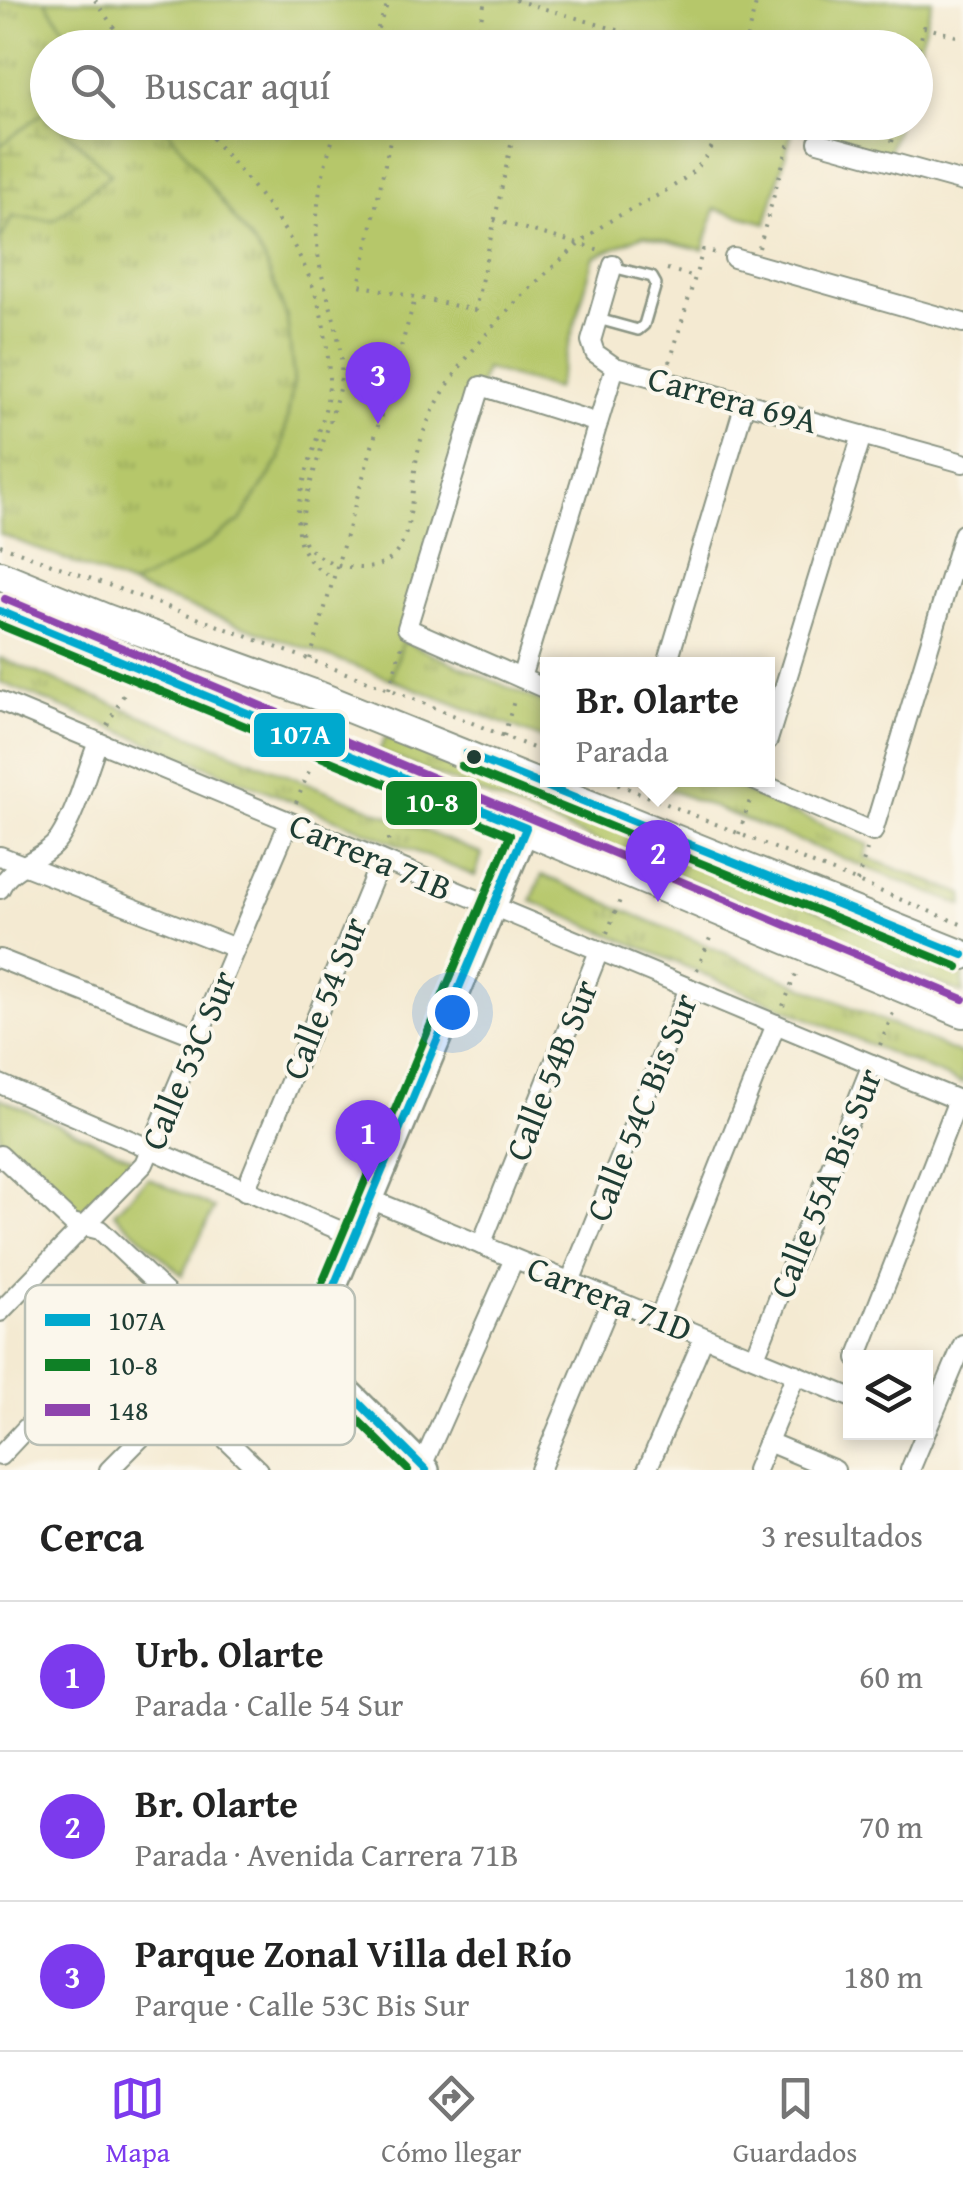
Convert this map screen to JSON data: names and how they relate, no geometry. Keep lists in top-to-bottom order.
{
  "streets": {
    "street": [
      "Carrera 69A",
      "Carrera 71B",
      "Calle 54 Sur",
      "Calle 53C Sur",
      "Calle 54B Sur",
      "Calle 54C Bis Sur",
      "Calle 55A Bis Sur",
      "Carrera 71D"
    ]
  },
  "crossings": [
    ["Carrera 71B", "Calle 54 Sur"],
    ["Carrera 71B", "Calle 53C Sur"],
    ["Carrera 71B", "Calle 54B Sur"],
    ["Carrera 71B", "Calle 54C Bis Sur"],
    ["Carrera 71B", "Calle 55A Bis Sur"],
    ["Calle 54B Sur", "Carrera 71D"],
    ["Calle 54C Bis Sur", "Carrera 71D"],
    ["Calle 55A Bis Sur", "Carrera 71D"]
  ],
  "lines": ["transit line 148", "transit line 107A", "transit line 10-8"],
  "legend": ["107A", "10-8", "148"],
  "page": {
    "search": "Buscar aquí",
    "pins": ["3", "2", "1"],
    "popup": ["Br. Olarte", "Parada"],
    "heading": ["Cerca", "3 resultados"],
    "list": [
      {
        "mark": "1",
        "name": "Urb. Olarte",
        "note": "Parada · Calle 54 Sur",
        "value": "60 m"
      },
      {
        "mark": "2",
        "name": "Br. Olarte",
        "note": "Parada · Avenida Carrera 71B",
        "value": "70 m"
      },
      {
        "mark": "3",
        "name": "Parque Zonal Villa del Río",
        "note": "Parque · Calle 53C Bis Sur",
        "value": "180 m"
      }
    ],
    "nav": ["Mapa", "Cómo llegar", "Guardados"]
  }
}
